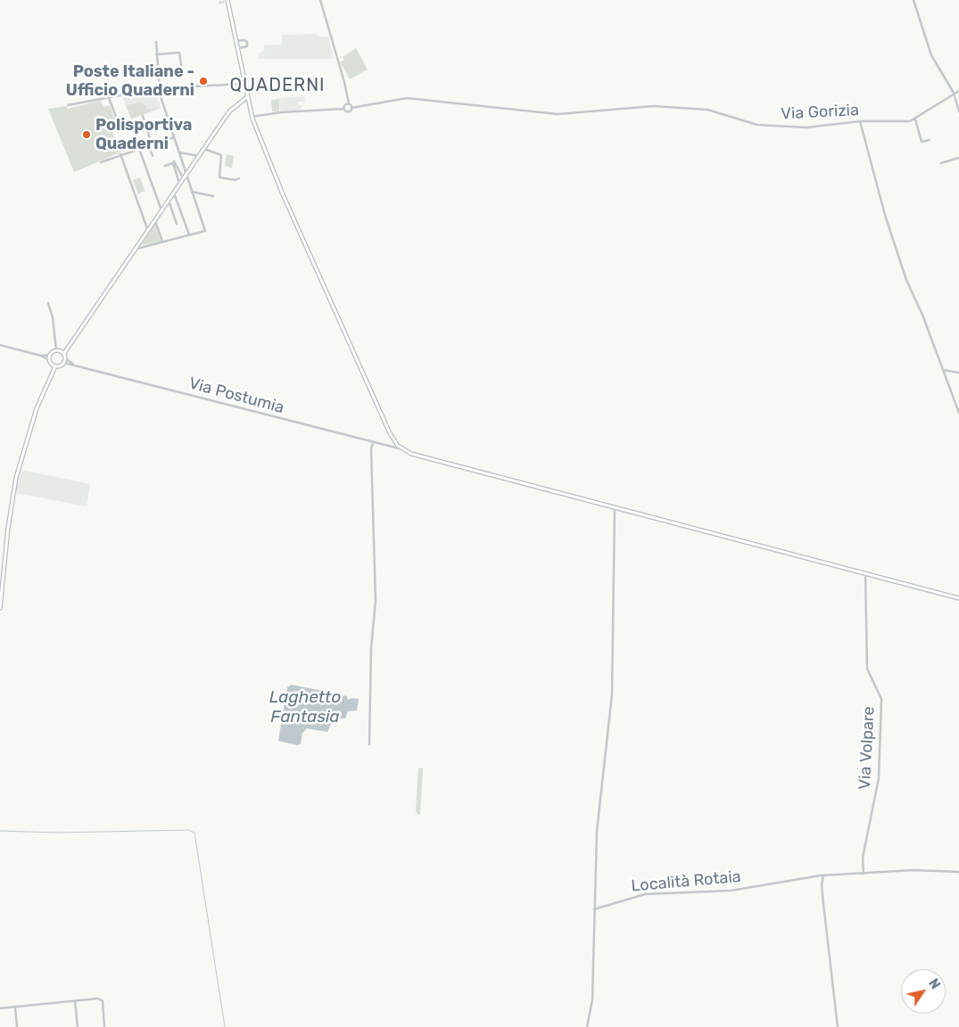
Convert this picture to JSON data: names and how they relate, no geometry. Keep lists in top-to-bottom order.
{
  "streets": {
    "street": [
      "Via Gorizia",
      "Via Postumia",
      "Via Volpare",
      "Località Rotaia"
    ]
  },
  "districts": ["QUADERNI"],
  "water": ["Laghetto Fantasia"],
  "places": ["Poste Italiane - Ufficio Quaderni", "Polisportiva Quaderni"],
  "north": "top right"
}
